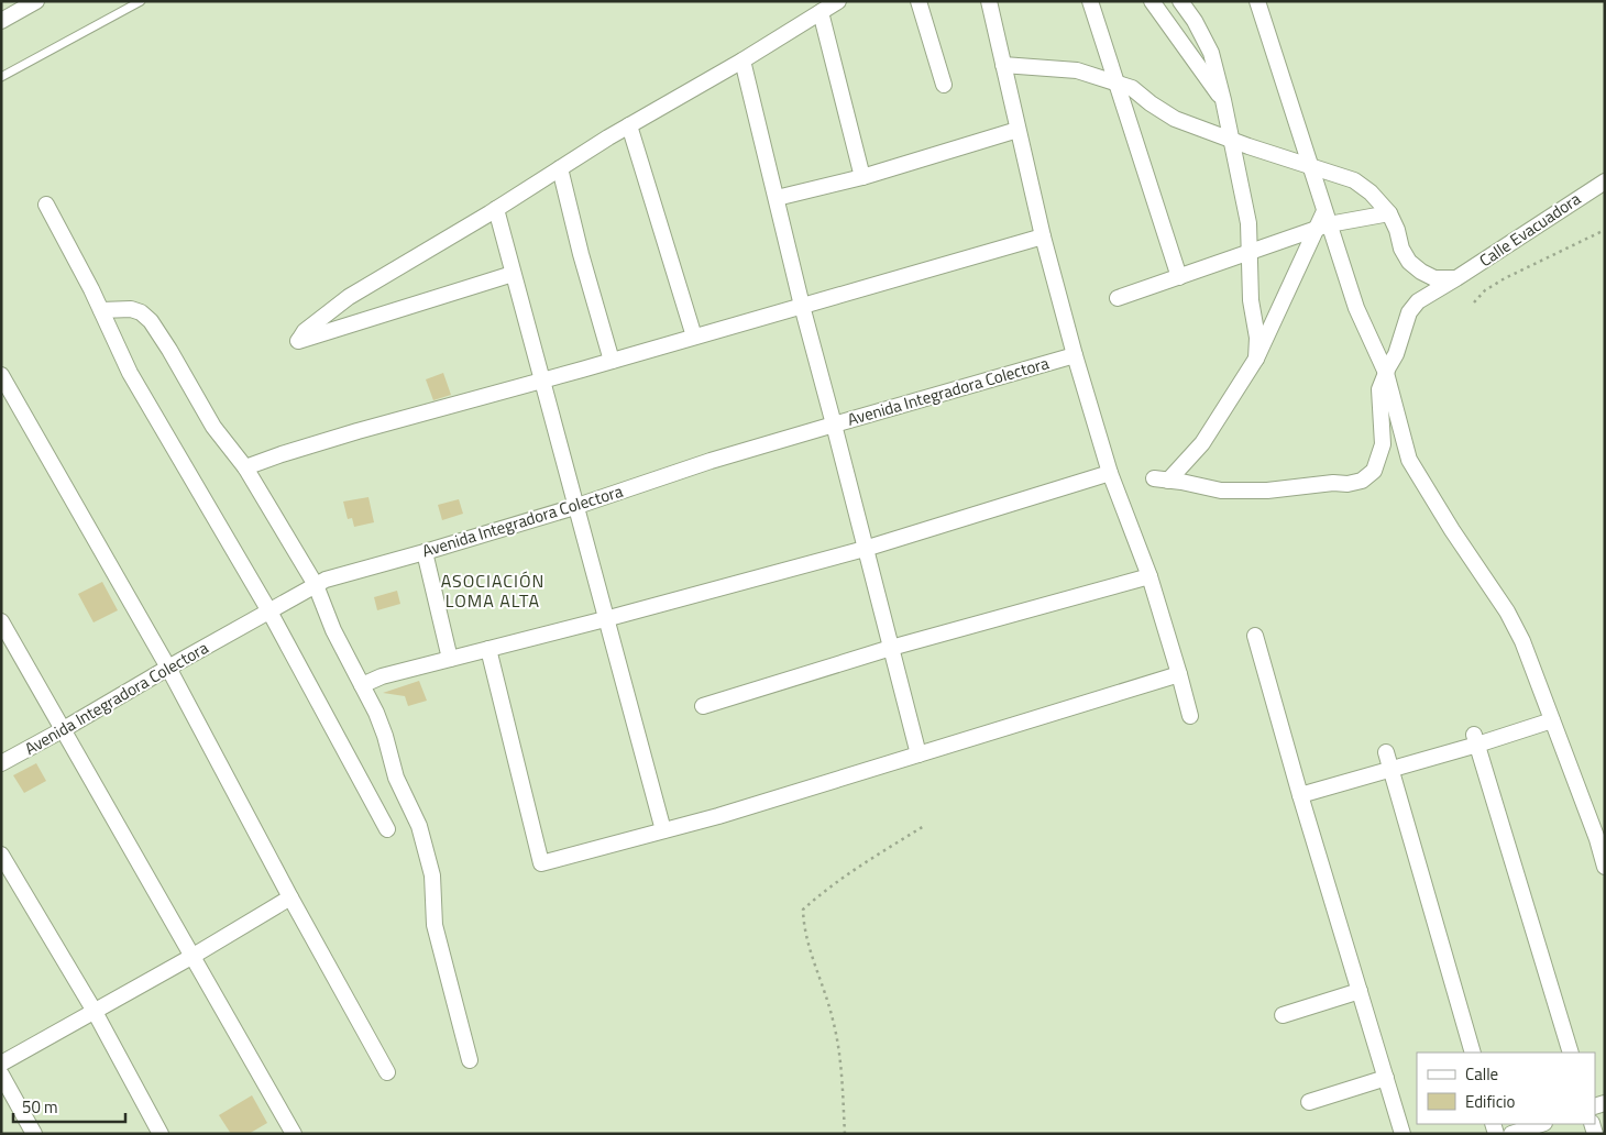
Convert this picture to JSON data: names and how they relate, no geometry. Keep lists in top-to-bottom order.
{
  "streets": {
    "street": ["Calle Evacuadora", "Avenida Integradora Colectora"]
  },
  "districts": ["ASOCIACIÓN LOMA ALTA"],
  "legend": ["Calle", "Edificio"],
  "scale_bar": "50 m"
}
